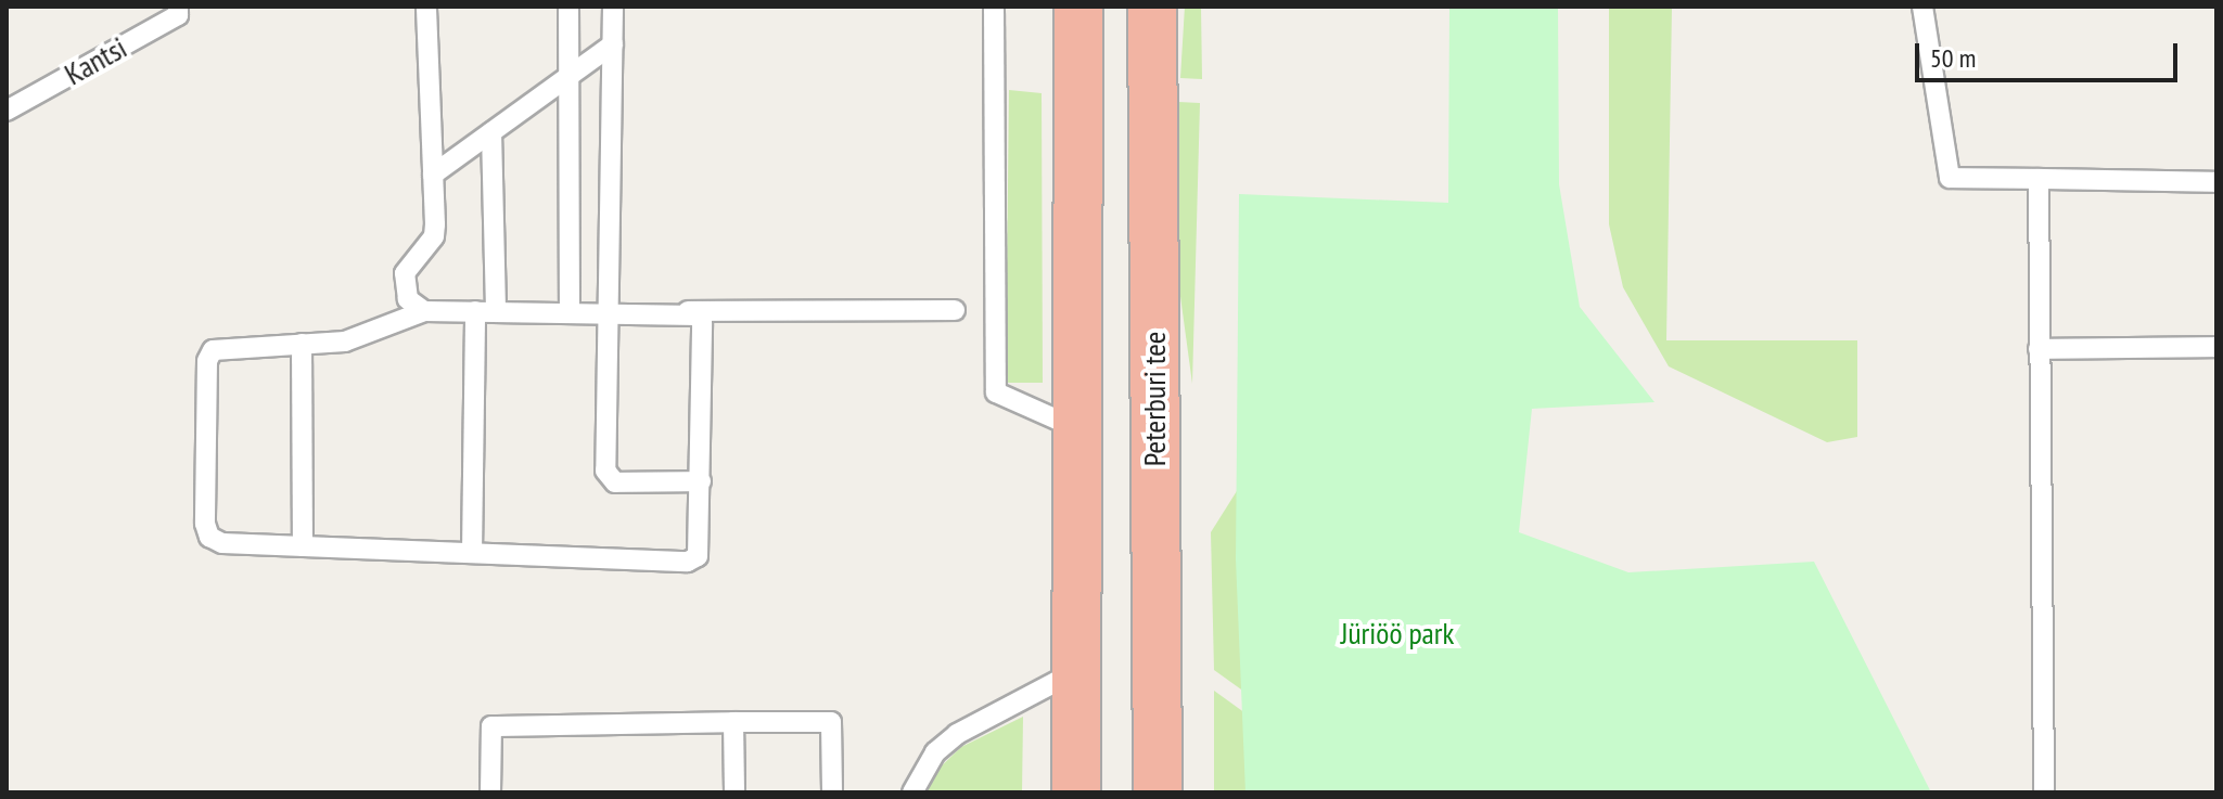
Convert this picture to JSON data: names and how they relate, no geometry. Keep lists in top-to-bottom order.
{
  "streets": {
    "highway": ["Peterburi tee"],
    "lane": ["Kantsi"]
  },
  "parks": ["Jüriöö park"],
  "scale_bar": "50 m"
}
